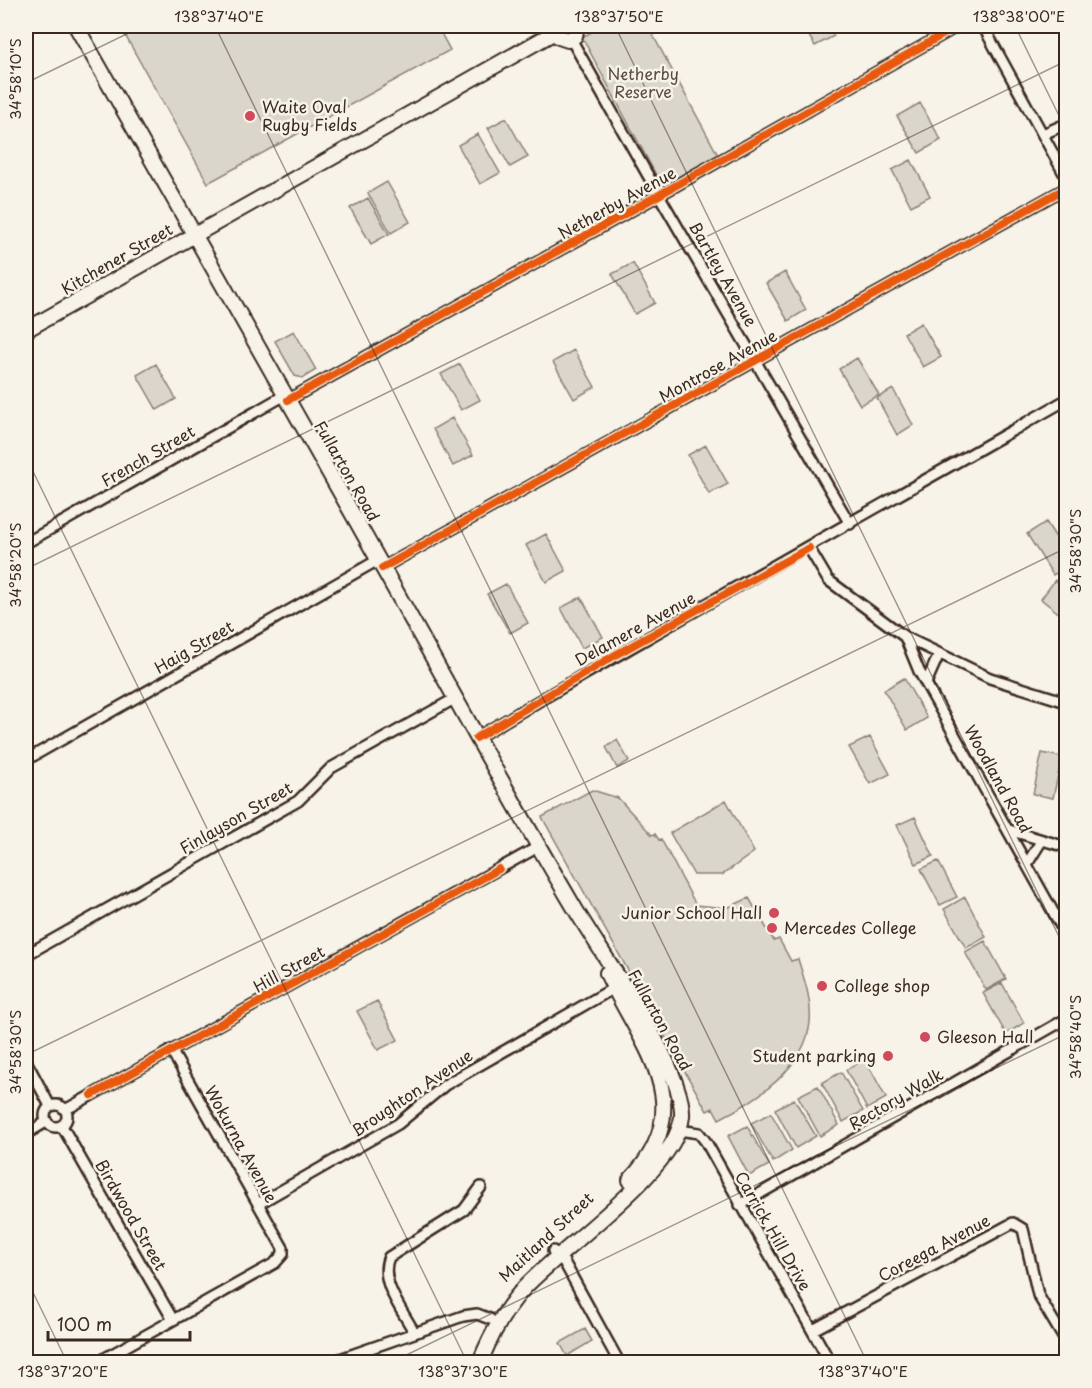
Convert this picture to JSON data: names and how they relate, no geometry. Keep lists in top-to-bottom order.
{
  "streets": {
    "main road": ["Kitchener Street", "Fullarton Road", "Maitland Street"],
    "street": [
      "Netherby Avenue",
      "Bartley Avenue",
      "Montrose Avenue",
      "French Street",
      "Delamere Avenue",
      "Haig Street",
      "Woodland Road",
      "Finlayson Street",
      "Hill Street",
      "Broughton Avenue",
      "Rectory Walk",
      "Wokurna Avenue",
      "Birdwood Street",
      "Carrick Hill Drive",
      "Coreega Avenue"
    ]
  },
  "crossings": [
    ["Netherby Avenue", "Bartley Avenue"],
    ["Netherby Avenue", "French Street"],
    ["Netherby Avenue", "Fullarton Road"],
    ["Kitchener Street", "Fullarton Road"],
    ["Bartley Avenue", "Montrose Avenue"],
    ["Bartley Avenue", "Delamere Avenue"],
    ["Montrose Avenue", "Fullarton Road"],
    ["Montrose Avenue", "Haig Street"],
    ["French Street", "Fullarton Road"],
    ["Fullarton Road", "Delamere Avenue"],
    ["Fullarton Road", "Haig Street"],
    ["Fullarton Road", "Finlayson Street"],
    ["Fullarton Road", "Hill Street"],
    ["Fullarton Road", "Broughton Avenue"],
    ["Fullarton Road", "Carrick Hill Drive"],
    ["Fullarton Road", "Maitland Street"],
    ["Hill Street", "Wokurna Avenue"],
    ["Hill Street", "Birdwood Street"],
    ["Broughton Avenue", "Wokurna Avenue"],
    ["Rectory Walk", "Carrick Hill Drive"],
    ["Wokurna Avenue", "Birdwood Street"],
    ["Carrick Hill Drive", "Maitland Street"],
    ["Carrick Hill Drive", "Coreega Avenue"]
  ],
  "parks": ["Netherby Reserve"],
  "places": [
    "Waite Oval Rugby Fields",
    "Junior School Hall",
    "Mercedes College",
    "College shop",
    "Gleeson Hall",
    "Student parking"
  ],
  "scale_bar": "100 m",
  "coordinates": [
    "138°37'40\"E",
    "138°37'50\"E",
    "138°38'00\"E",
    "34°58'10\"S",
    "34°58'30\"S",
    "34°58'20\"S",
    "34°58'40\"S",
    "138°37'20\"E",
    "138°37'30\"E"
  ]
}
